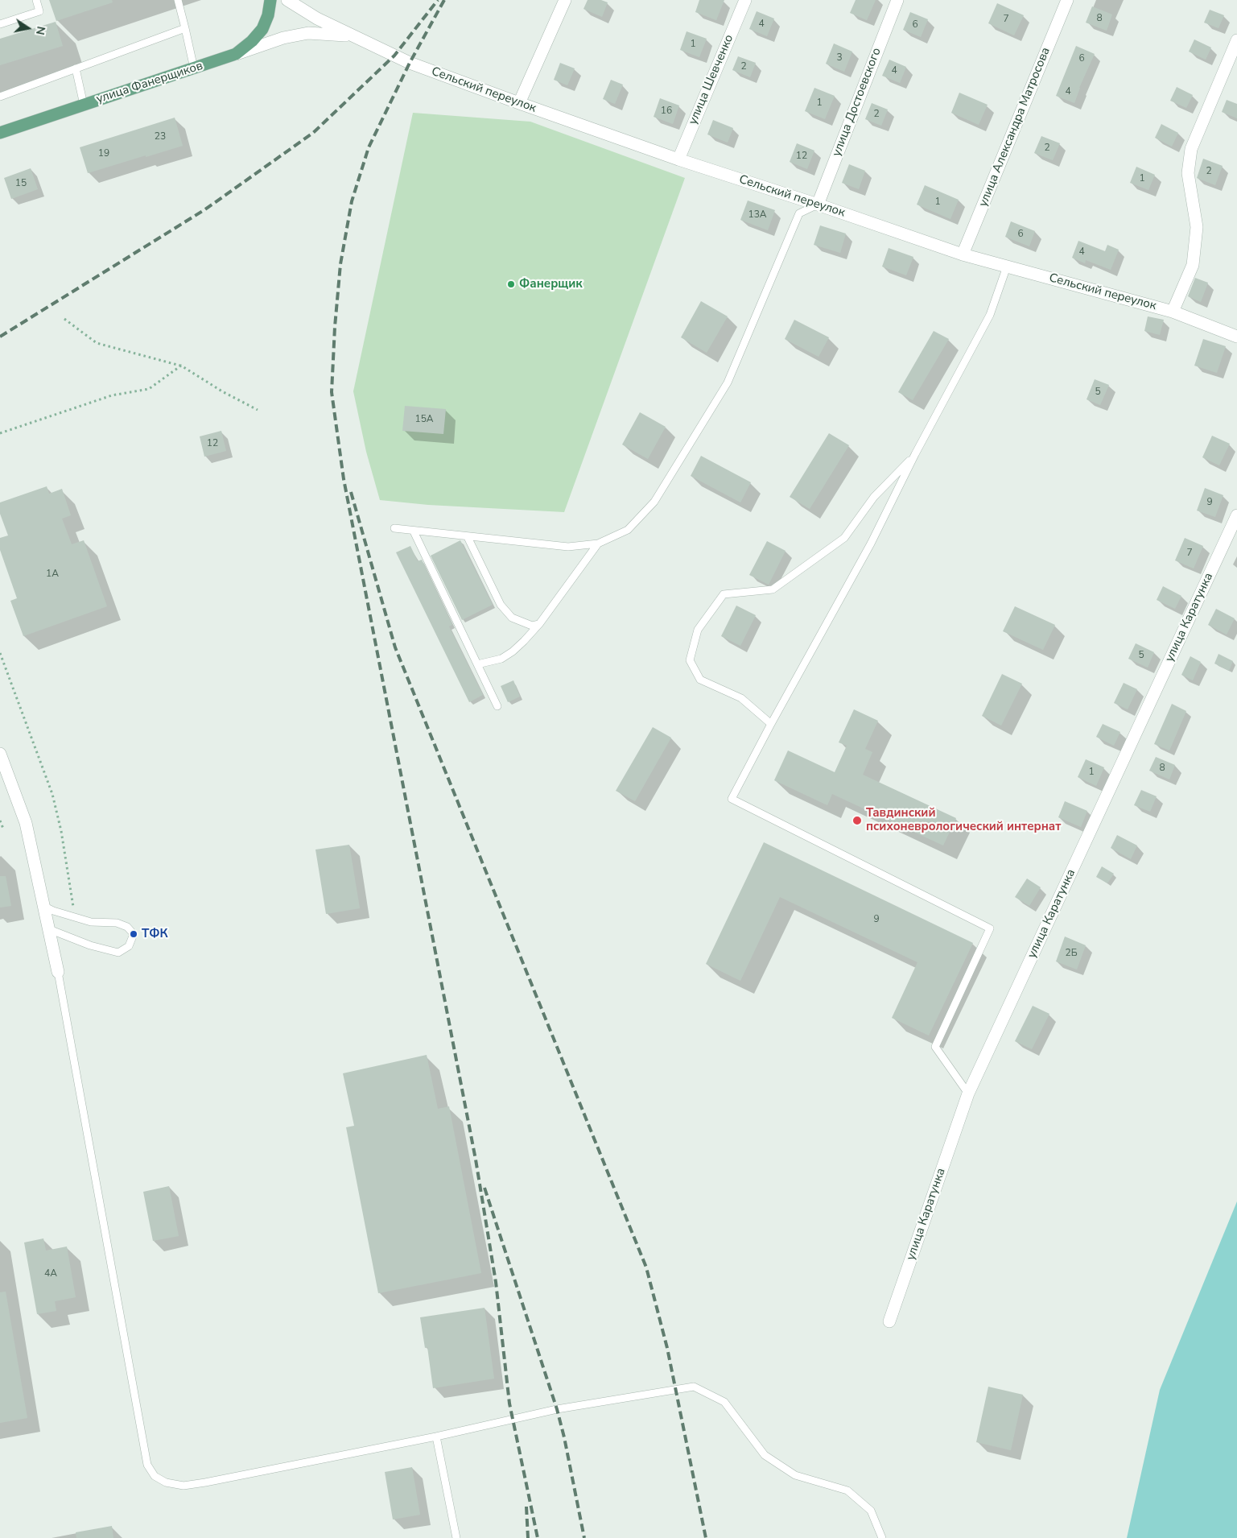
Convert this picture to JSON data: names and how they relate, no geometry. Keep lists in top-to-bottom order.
{
  "streets": {
    "main road": ["улица Фанерщиков"],
    "street": [
      "улица Шевченко",
      "Сельский переулок",
      "улица Достоевского",
      "улица Александра Матросова",
      "улица Каратунка"
    ]
  },
  "crossings": [
    ["улица Шевченко", "Сельский переулок"],
    ["улица Фанерщиков", "Сельский переулок"],
    ["Сельский переулок", "улица Достоевского"],
    ["Сельский переулок", "улица Александра Матросова"]
  ],
  "places": ["Фанерщик", "Тавдинский психоневрологический интернат", "ТФК"],
  "house_numbers": [
    "8",
    "7",
    "4",
    "6",
    "1",
    "3",
    "6",
    "2",
    "4",
    "4",
    "1",
    "16",
    "2",
    "23",
    "2",
    "19",
    "12",
    "2",
    "1",
    "15",
    "1",
    "13А",
    "6",
    "4",
    "5",
    "15А",
    "12",
    "9",
    "7",
    "1А",
    "5",
    "8",
    "1",
    "9",
    "2Б",
    "4А"
  ],
  "north": "right"
}
